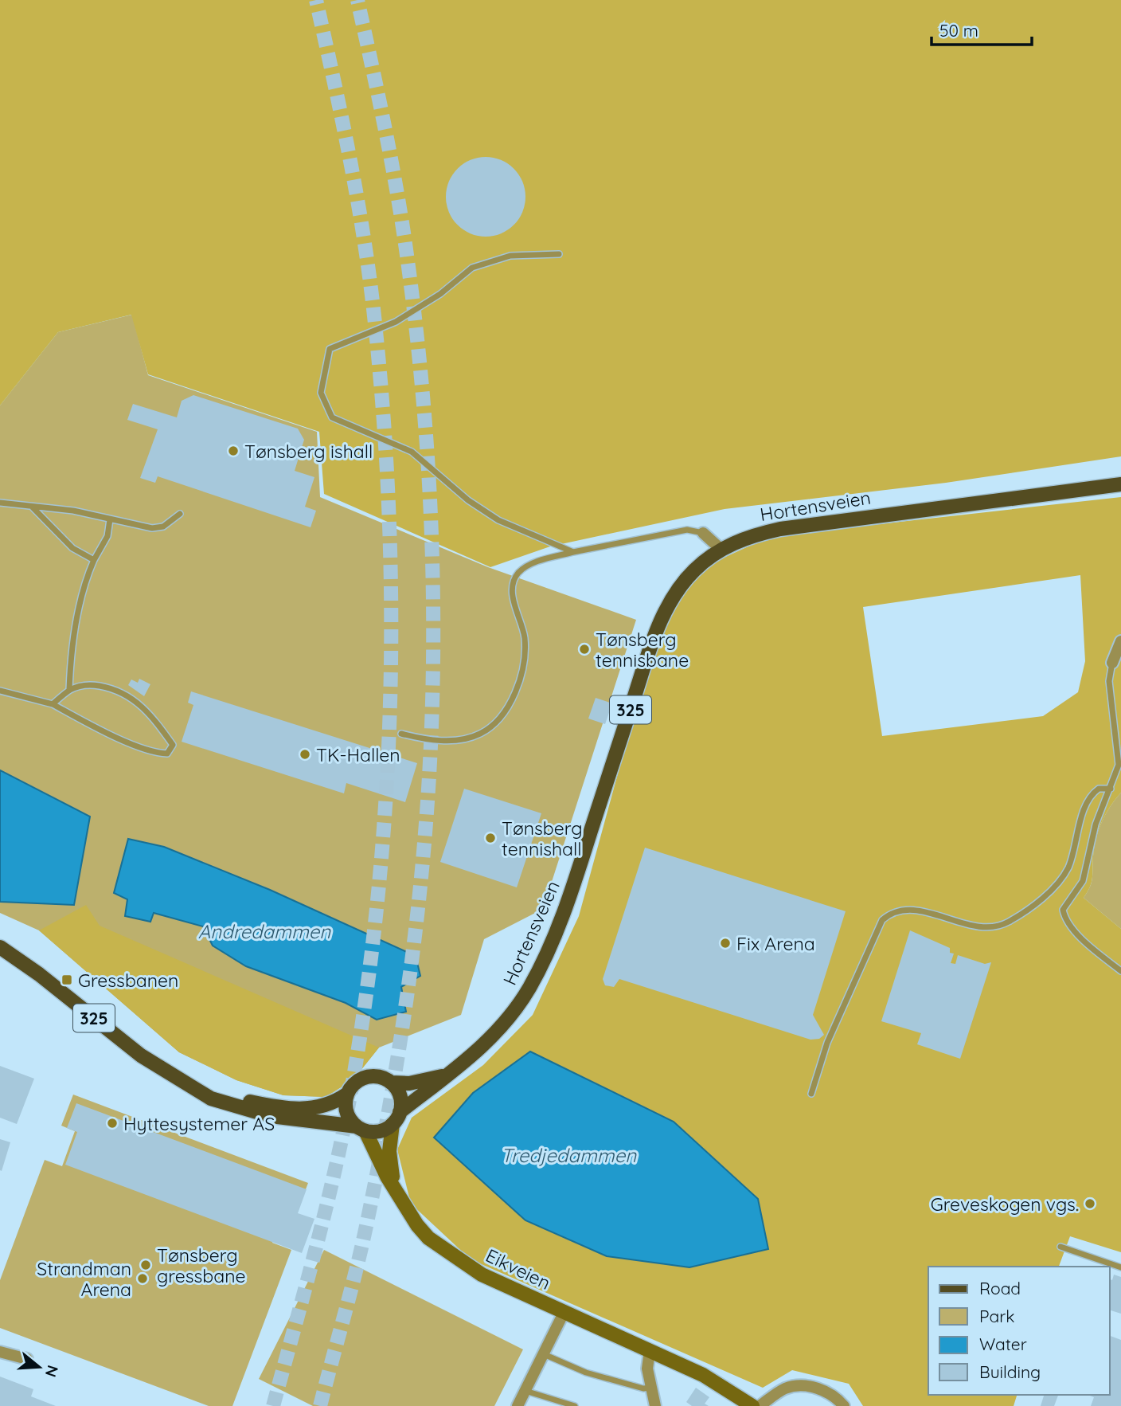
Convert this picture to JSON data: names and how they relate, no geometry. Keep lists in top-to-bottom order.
{
  "streets": {
    "main road": ["Hortensveien", "325", "Eikveien"]
  },
  "crossings": [
    ["Hortensveien", "325"],
    ["Hortensveien", "Eikveien"],
    ["325", "Eikveien"]
  ],
  "water": ["Andredammen", "Tredjedammen"],
  "places": {
    "other": [
      "Tønsberg ishall",
      "Tønsberg tennisbane",
      "TK-Hallen",
      "Tønsberg tennishall",
      "Fix Arena",
      "Hyttesystemer AS",
      "Greveskogen vgs.",
      "Tønsberg gressbane",
      "Strandman Arena"
    ],
    "transit": ["Gressbanen"]
  },
  "legend": [
    "Road",
    "Park",
    "Water",
    "Building"
  ],
  "scale_bar": "50 m",
  "north": "right"
}
